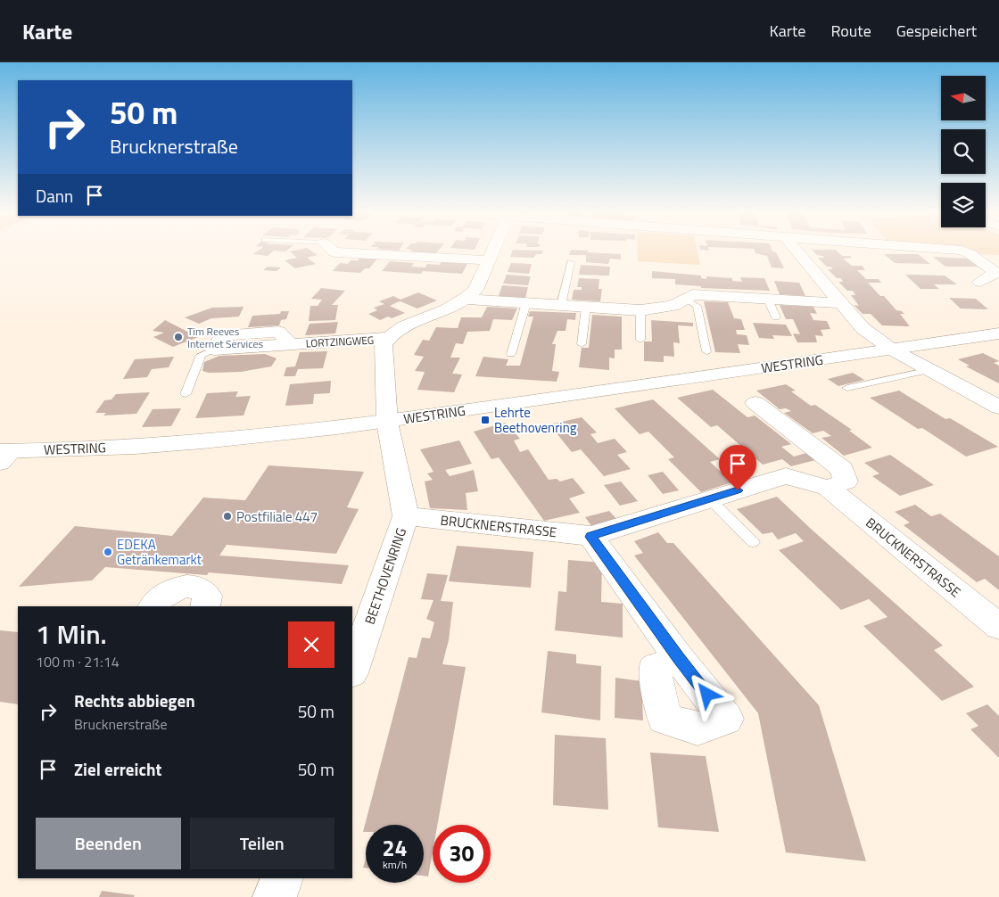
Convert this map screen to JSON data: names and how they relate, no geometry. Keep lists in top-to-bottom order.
{
  "streets": {
    "street": [
      "LORTZINGWEG",
      "WESTRING",
      "BRUCKNERSTRASSE",
      "BEETHOVENRING"
    ]
  },
  "crossings": [
    ["LORTZINGWEG", "BEETHOVENRING"],
    ["WESTRING", "BEETHOVENRING"],
    ["BRUCKNERSTRASSE", "BEETHOVENRING"]
  ],
  "places": {
    "other": ["Tim Reeves Internet Services", "Postfiliale 447", "EDEKA Getränkemarkt"],
    "transit": ["Lehrte Beethovenring"]
  },
  "north": "left",
  "page": {
    "header": "Karte",
    "nav": ["Karte", "Route", "Gespeichert"],
    "turn": ["50 m", "Brucknerstraße"],
    "then": "Dann",
    "heading": ["1 Min.", "100 m · 21:14"],
    "list": [
      {
        "name": "Rechts abbiegen",
        "note": "Brucknerstraße",
        "value": "50 m"
      },
      {
        "name": "Ziel erreicht",
        "value": "50 m"
      }
    ],
    "buttons": ["Beenden", "Teilen"],
    "speed": "24 km/h",
    "limit": "30"
  }
}
